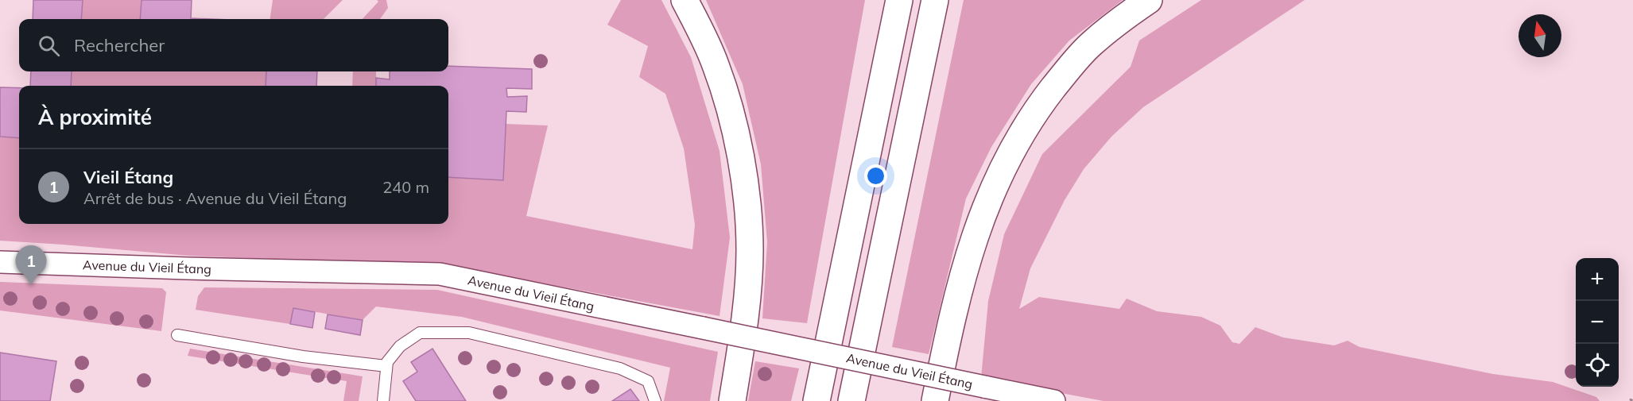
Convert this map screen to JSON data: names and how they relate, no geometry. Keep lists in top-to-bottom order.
{
  "streets": {
    "street": ["Avenue du Vieil Étang"]
  },
  "north": "top",
  "page": {
    "search": "Rechercher",
    "heading": "À proximité",
    "list": [
      {
        "mark": "1",
        "name": "Vieil Étang",
        "note": "Arrêt de bus · Avenue du Vieil Étang",
        "value": "240 m"
      }
    ],
    "pins": "1",
    "map_buttons": ["+", "−"]
  }
}
